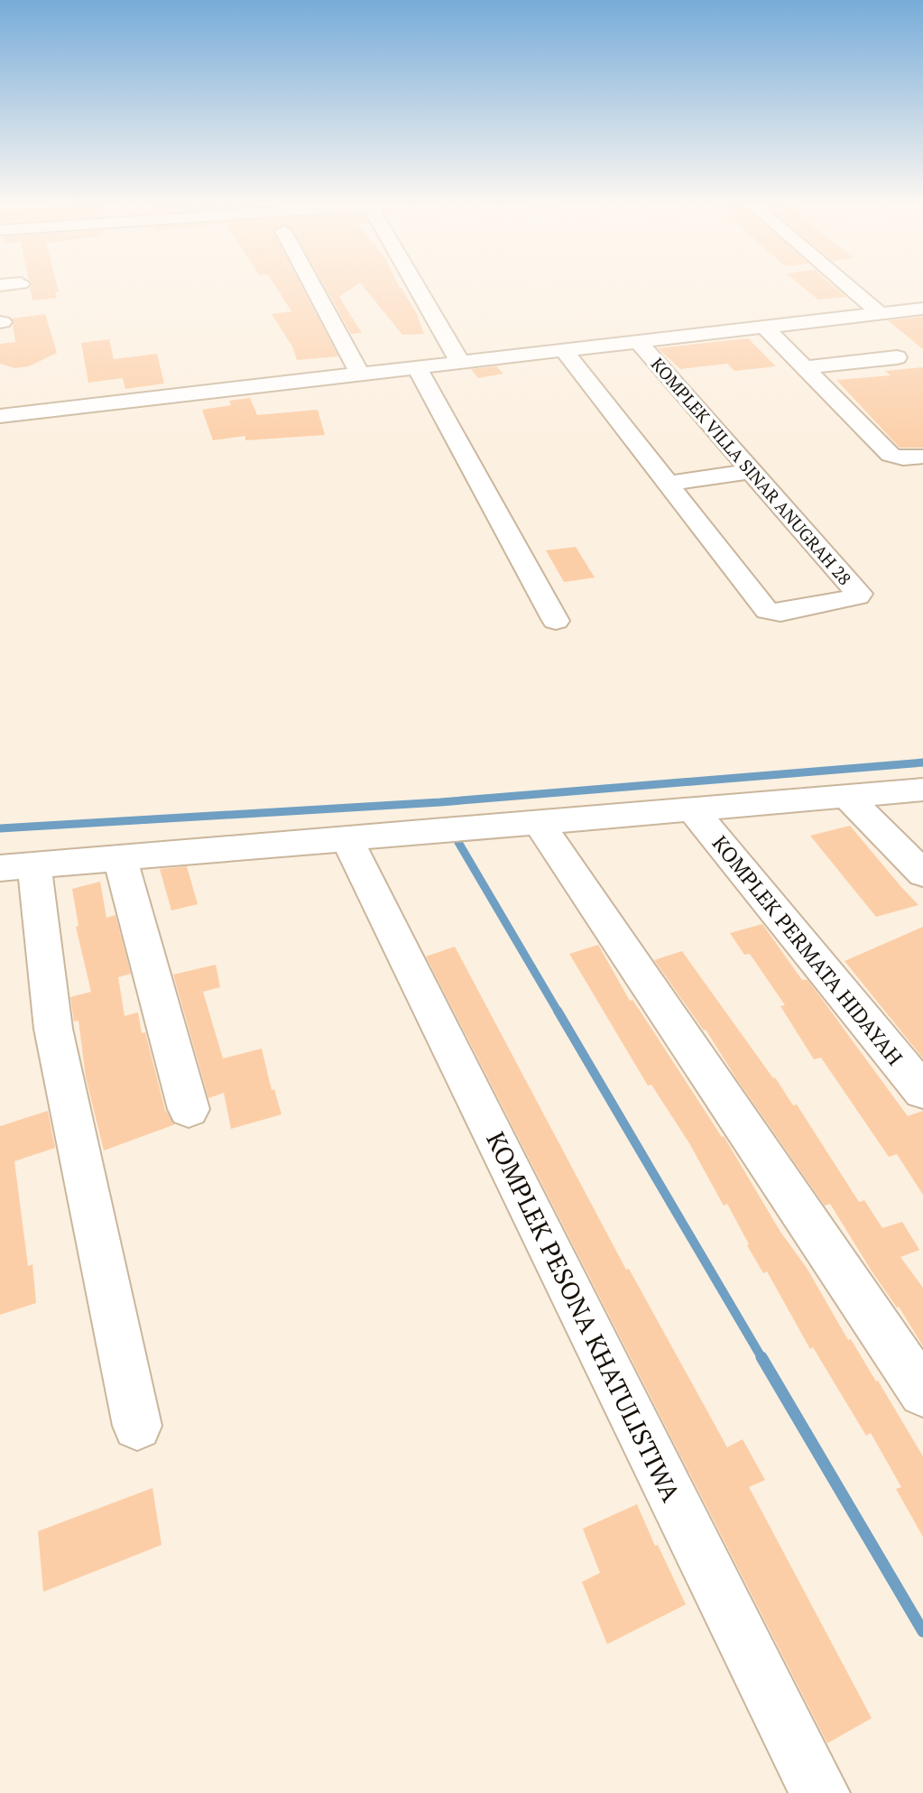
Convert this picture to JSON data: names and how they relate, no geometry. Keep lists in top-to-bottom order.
{
  "streets": {
    "street": ["KOMPLEK VILLA SINAR ANUGRAH 28", "KOMPLEK PERMATA HIDAYAH", "KOMPLEK PESONA KHATULISTIWA"]
  }
}
